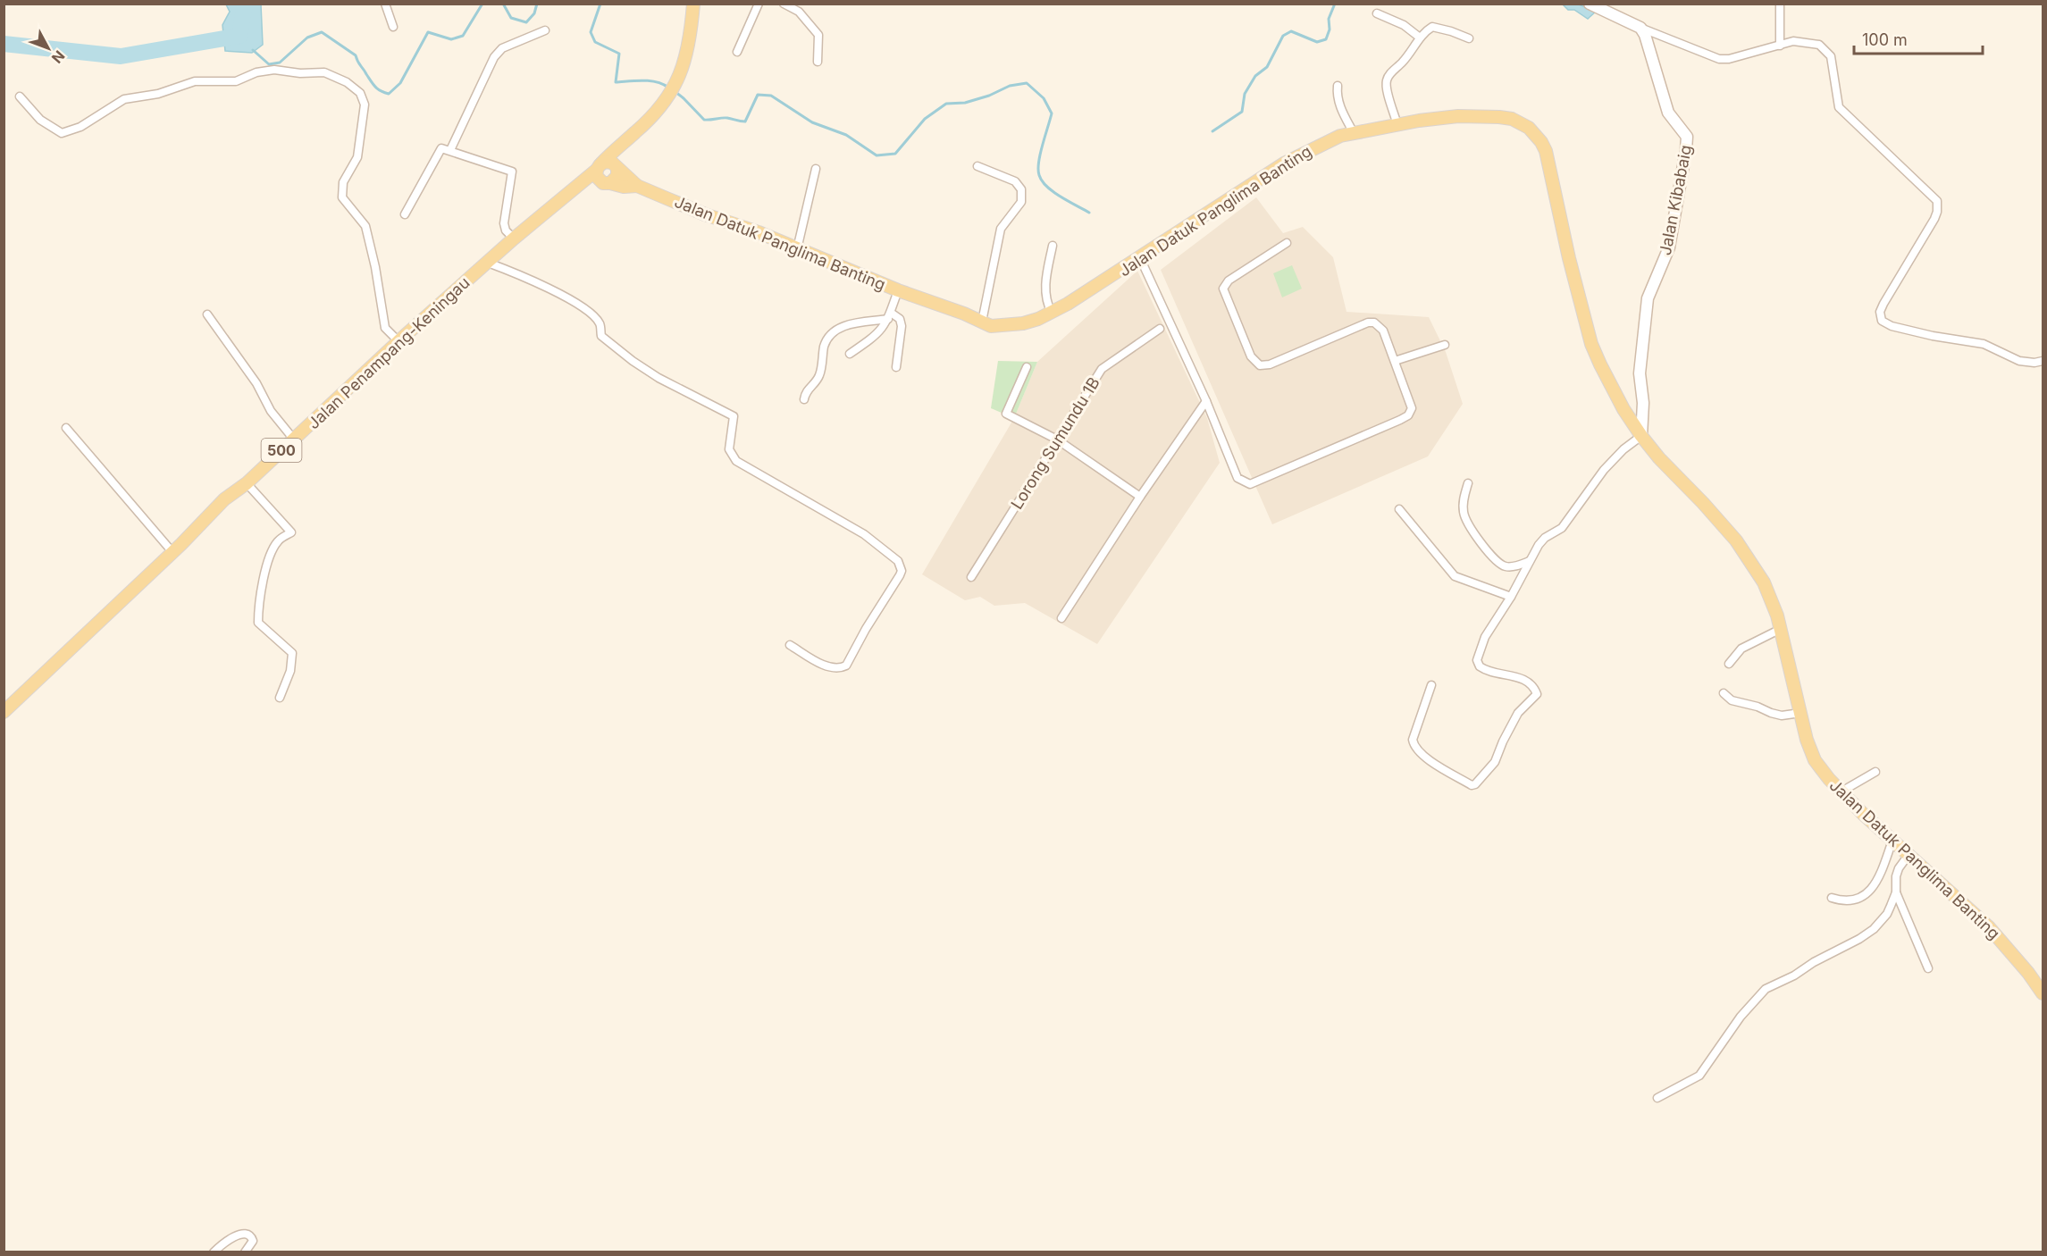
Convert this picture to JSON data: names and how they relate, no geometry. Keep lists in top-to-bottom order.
{
  "streets": {
    "main road": ["Jalan Datuk Panglima Banting", "Jalan Penampang-Keningau", "500"],
    "street": ["Jalan Kibabaig", "Lorong Sumundu 1B"]
  },
  "crossings": [
    ["Jalan Kibabaig", "Jalan Datuk Panglima Banting"],
    ["Jalan Datuk Panglima Banting", "Jalan Penampang-Keningau"],
    ["Jalan Datuk Panglima Banting", "500"],
    ["Jalan Penampang-Keningau", "500"]
  ],
  "scale_bar": "100 m",
  "north": "bottom right"
}
